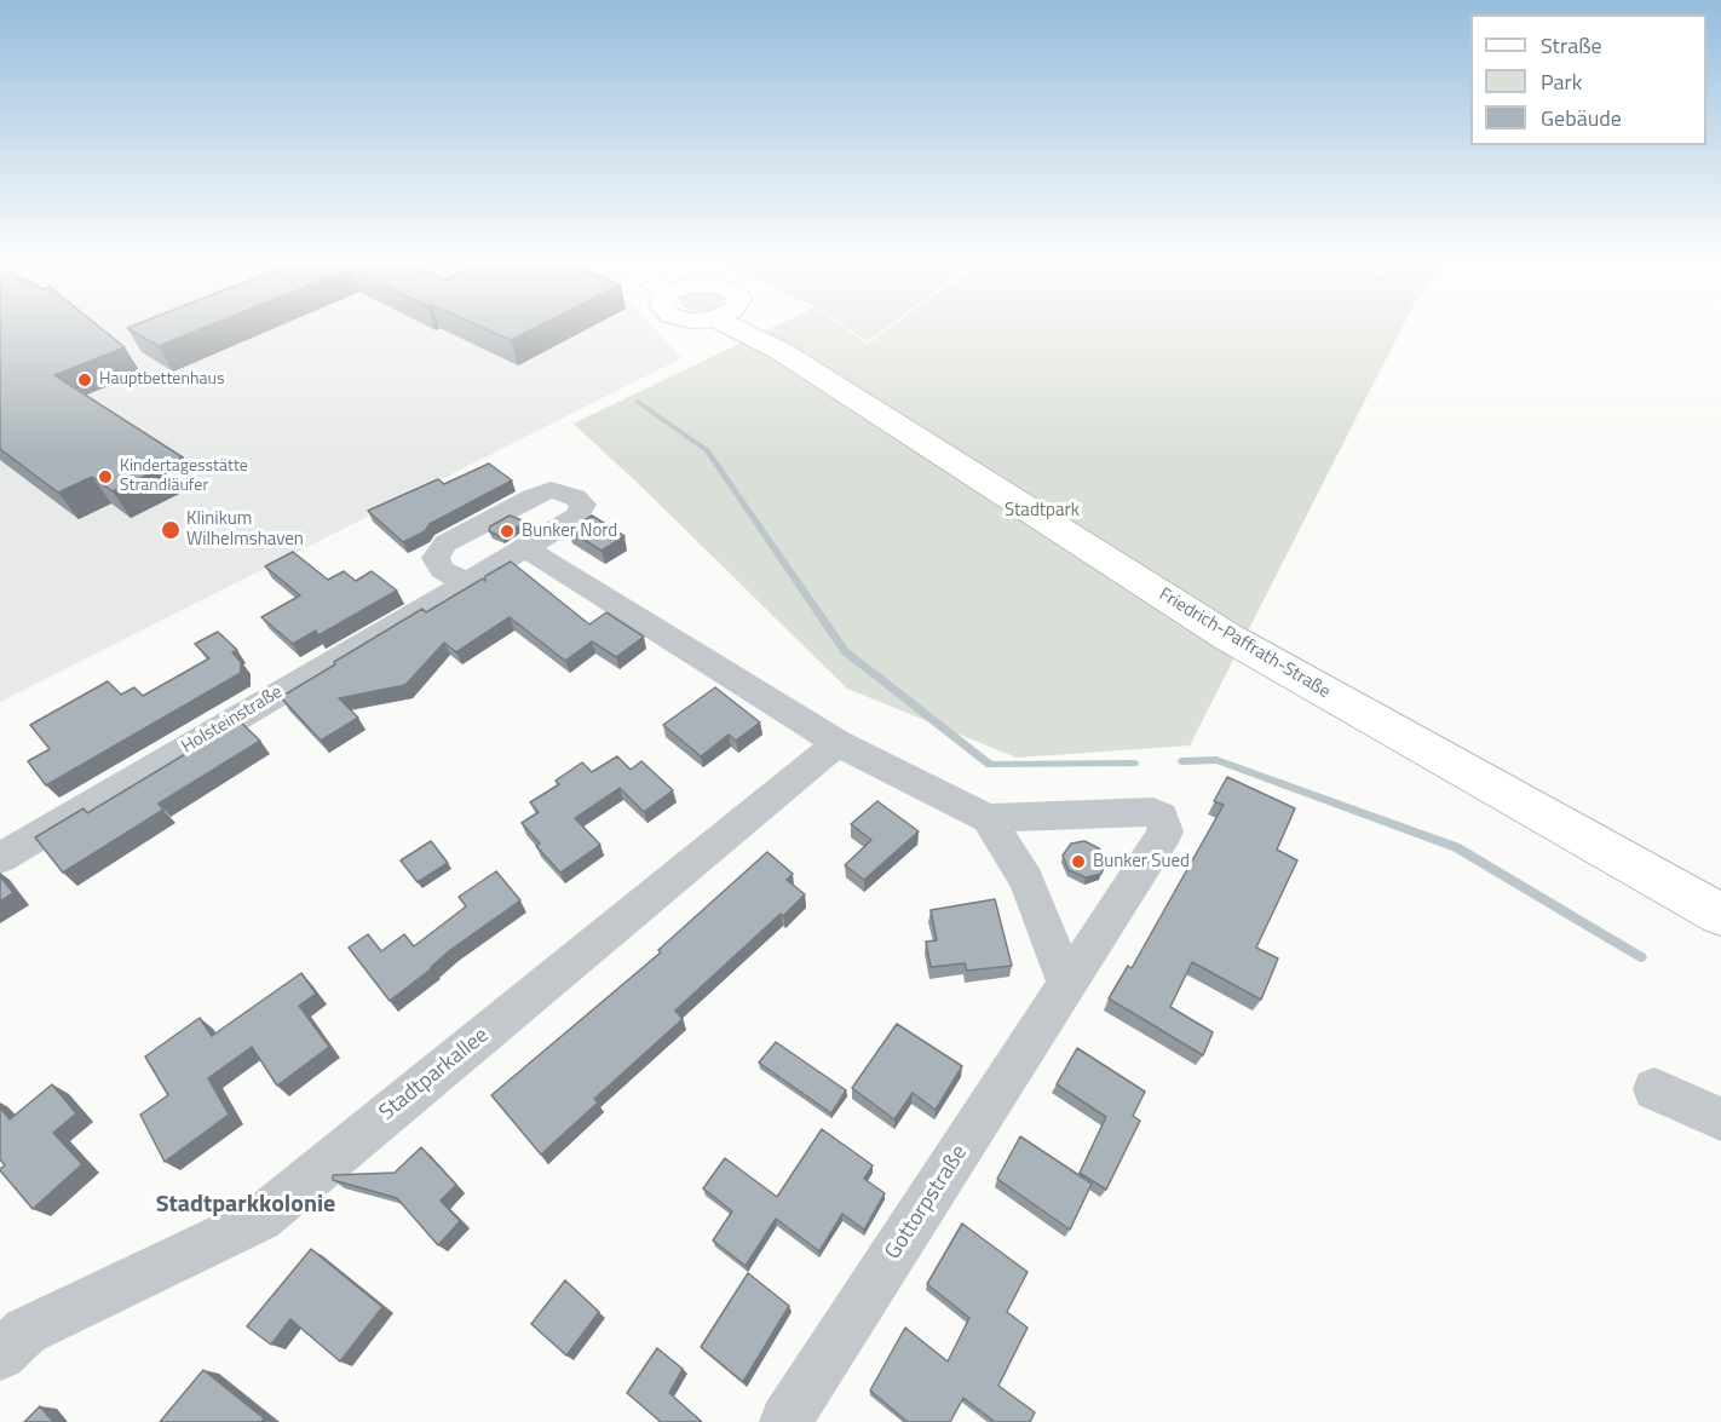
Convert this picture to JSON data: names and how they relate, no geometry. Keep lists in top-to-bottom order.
{
  "streets": {
    "main road": ["Friedrich-Paffrath-Straße"],
    "street": ["Holsteinstraße", "Stadtparkallee", "Gottorpstraße"]
  },
  "crossings": [
    ["Stadtparkallee", "Gottorpstraße"]
  ],
  "districts": ["Stadtparkkolonie"],
  "parks": ["Stadtpark"],
  "places": [
    "Hauptbettenhaus",
    "Kindertagesstätte Strandläufer",
    "Klinikum Wilhelmshaven",
    "Bunker Nord",
    "Bunker Sued"
  ],
  "legend": ["Straße", "Park", "Gebäude"]
}
